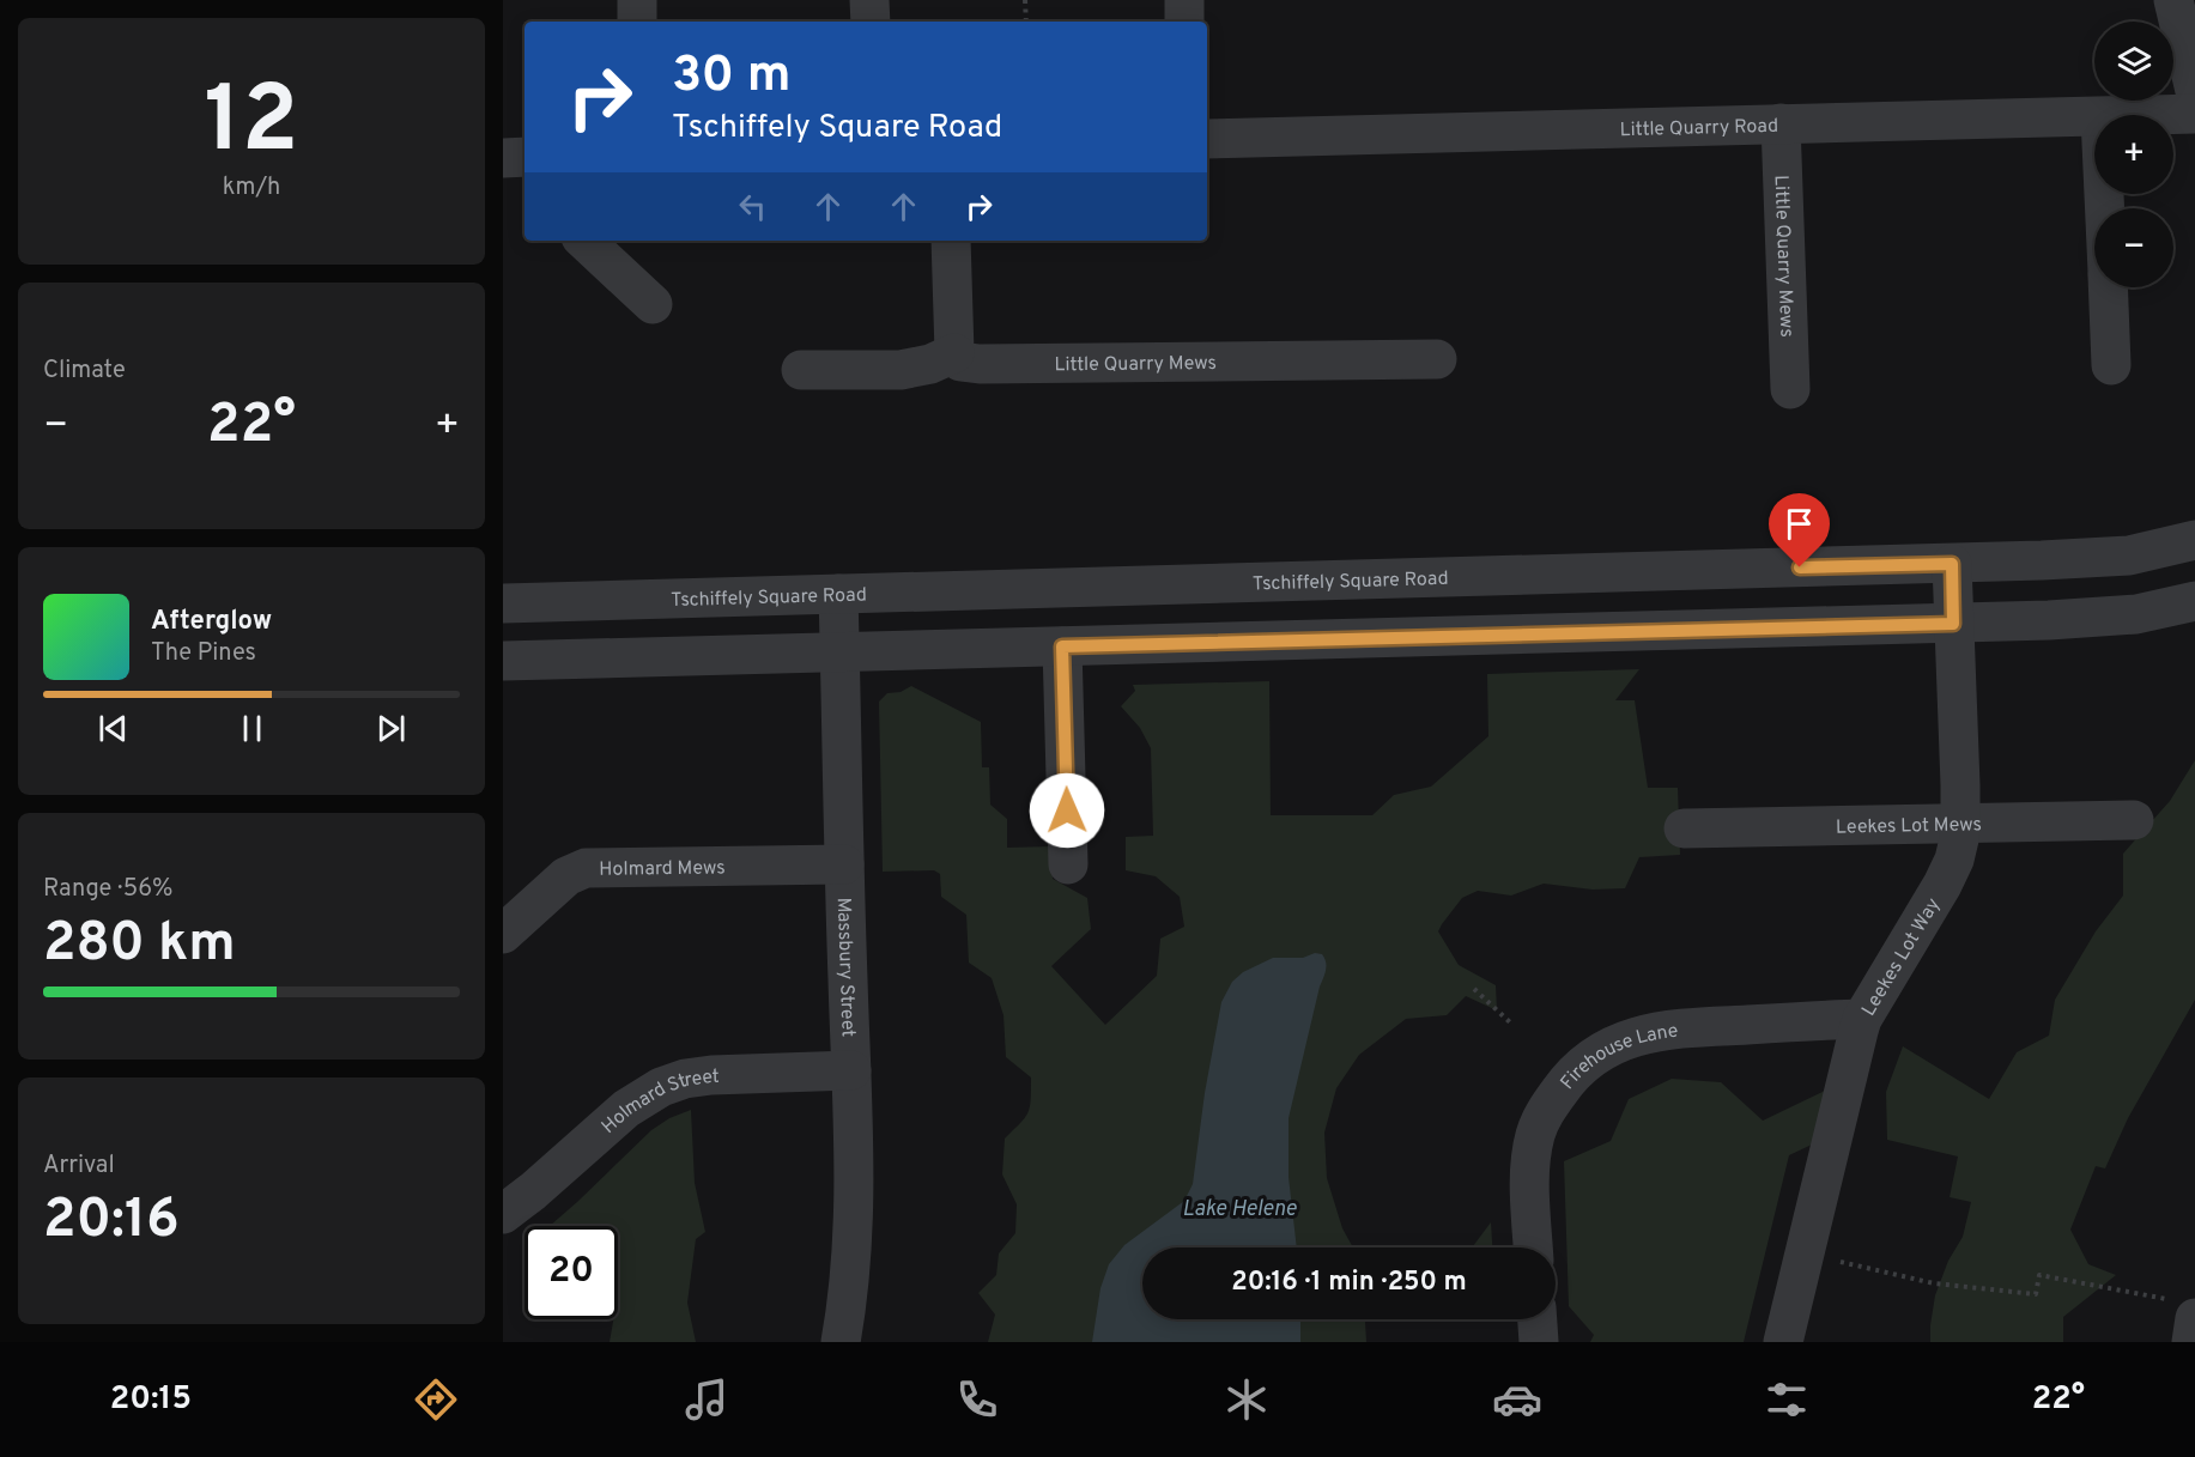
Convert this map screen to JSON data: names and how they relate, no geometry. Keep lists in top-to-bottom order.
{
  "streets": {
    "street": [
      "Little Quarry Road",
      "Little Quarry Mews",
      "Tschiffely Square Road",
      "Leekes Lot Mews",
      "Holmard Mews",
      "Leekes Lot Way",
      "Massbury Street",
      "Firehouse Lane",
      "Holmard Street"
    ]
  },
  "crossings": [
    ["Little Quarry Road", "Little Quarry Mews"],
    ["Tschiffely Square Road", "Leekes Lot Way"],
    ["Tschiffely Square Road", "Massbury Street"],
    ["Leekes Lot Mews", "Leekes Lot Way"],
    ["Holmard Mews", "Massbury Street"],
    ["Leekes Lot Way", "Firehouse Lane"],
    ["Massbury Street", "Holmard Street"]
  ],
  "water": ["Lake Helene"],
  "page": {
    "tile": [
      ["12", "km/h"],
      "Climate",
      ["Range · 56%", "280 km"],
      ["Arrival", "20:16"]
    ],
    "map_buttons": ["+", "−"],
    "turn": ["30 m", "Tschiffely Square Road"],
    "heat": ["−", "22°", "+"],
    "song": ["Afterglow", "The Pines"],
    "limit": "20",
    "trip": "20:16 · 1 min · 250 m",
    "tabs": ["20:15", "22°"]
  }
}
